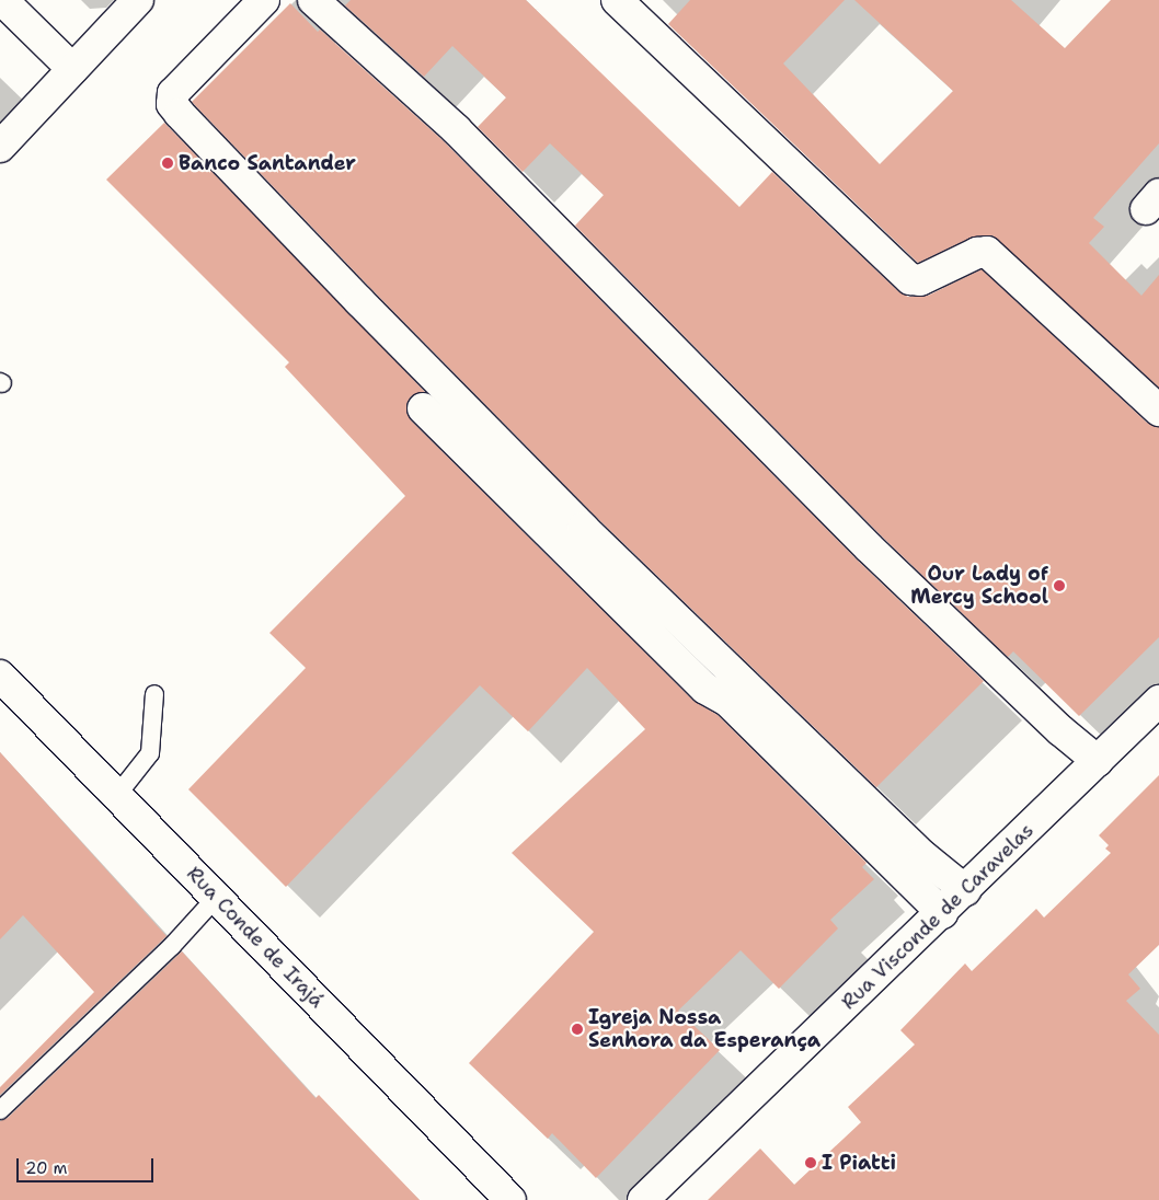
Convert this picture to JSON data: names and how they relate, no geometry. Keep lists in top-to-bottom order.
{
  "streets": {
    "street": ["Rua Visconde de Caravelas", "Rua Conde de Irajá"]
  },
  "places": [
    "Banco Santander",
    "Our Lady of Mercy School",
    "Igreja Nossa Senhora da Esperança",
    "I Piatti"
  ],
  "scale_bar": "20 m"
}
